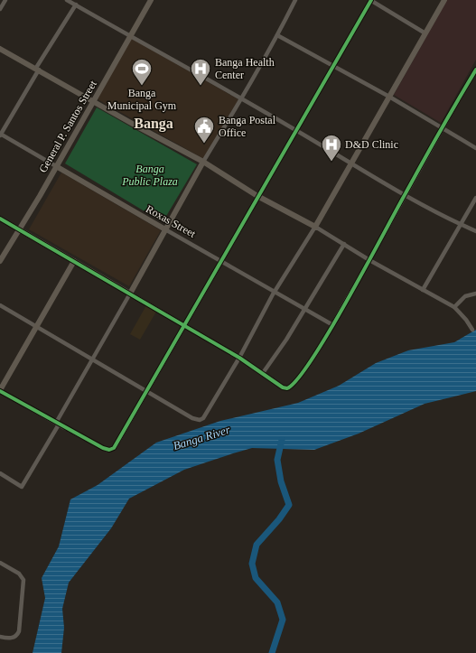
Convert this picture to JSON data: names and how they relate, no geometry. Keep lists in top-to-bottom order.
{
  "streets": {
    "main road": ["General P. Santos Street", "Roxas Street"]
  },
  "crossings": [
    ["General P. Santos Street", "Roxas Street"]
  ],
  "districts": ["Banga"],
  "water": ["Banga River"],
  "parks": ["Banga Public Plaza"],
  "places": {
    "sports": ["Banga Municipal Gym"],
    "hospital": ["Banga Health Center", "D&D Clinic"],
    "public building": ["Banga Postal Office"]
  }
}
